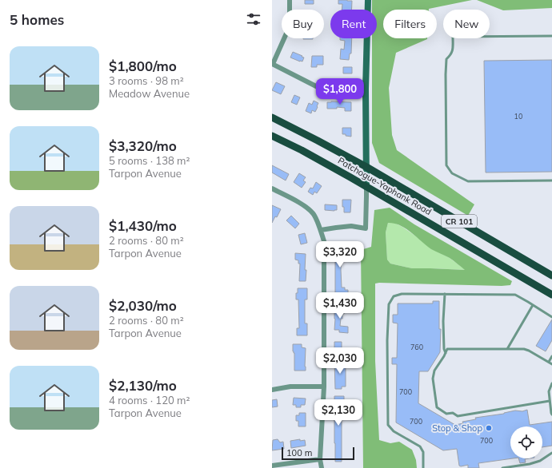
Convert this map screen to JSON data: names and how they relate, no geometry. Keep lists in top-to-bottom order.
{
  "streets": {
    "main road": ["Patchogue-Yaphank Road", "CR 101"]
  },
  "places": ["Stop & Shop"],
  "house_numbers": [
    "10",
    "760",
    "700",
    "700",
    "700"
  ],
  "scale_bar": "100 m",
  "page": {
    "heading": "5 homes",
    "chip": [
      "Buy",
      "Rent",
      "Filters",
      "New"
    ],
    "list": [
      {
        "name": "$1,800/mo",
        "note": "3 rooms · 98 m² · Meadow Avenue"
      },
      {
        "name": "$3,320/mo",
        "note": "5 rooms · 138 m² · Tarpon Avenue"
      },
      {
        "name": "$1,430/mo",
        "note": "2 rooms · 80 m² · Tarpon Avenue"
      },
      {
        "name": "$2,030/mo",
        "note": "2 rooms · 80 m² · Tarpon Avenue"
      },
      {
        "name": "$2,130/mo",
        "note": "4 rooms · 120 m² · Tarpon Avenue"
      }
    ],
    "price": [
      "$1,800",
      "$3,320",
      "$1,430",
      "$2,030",
      "$2,130"
    ],
    "scale": "100 m"
  }
}
